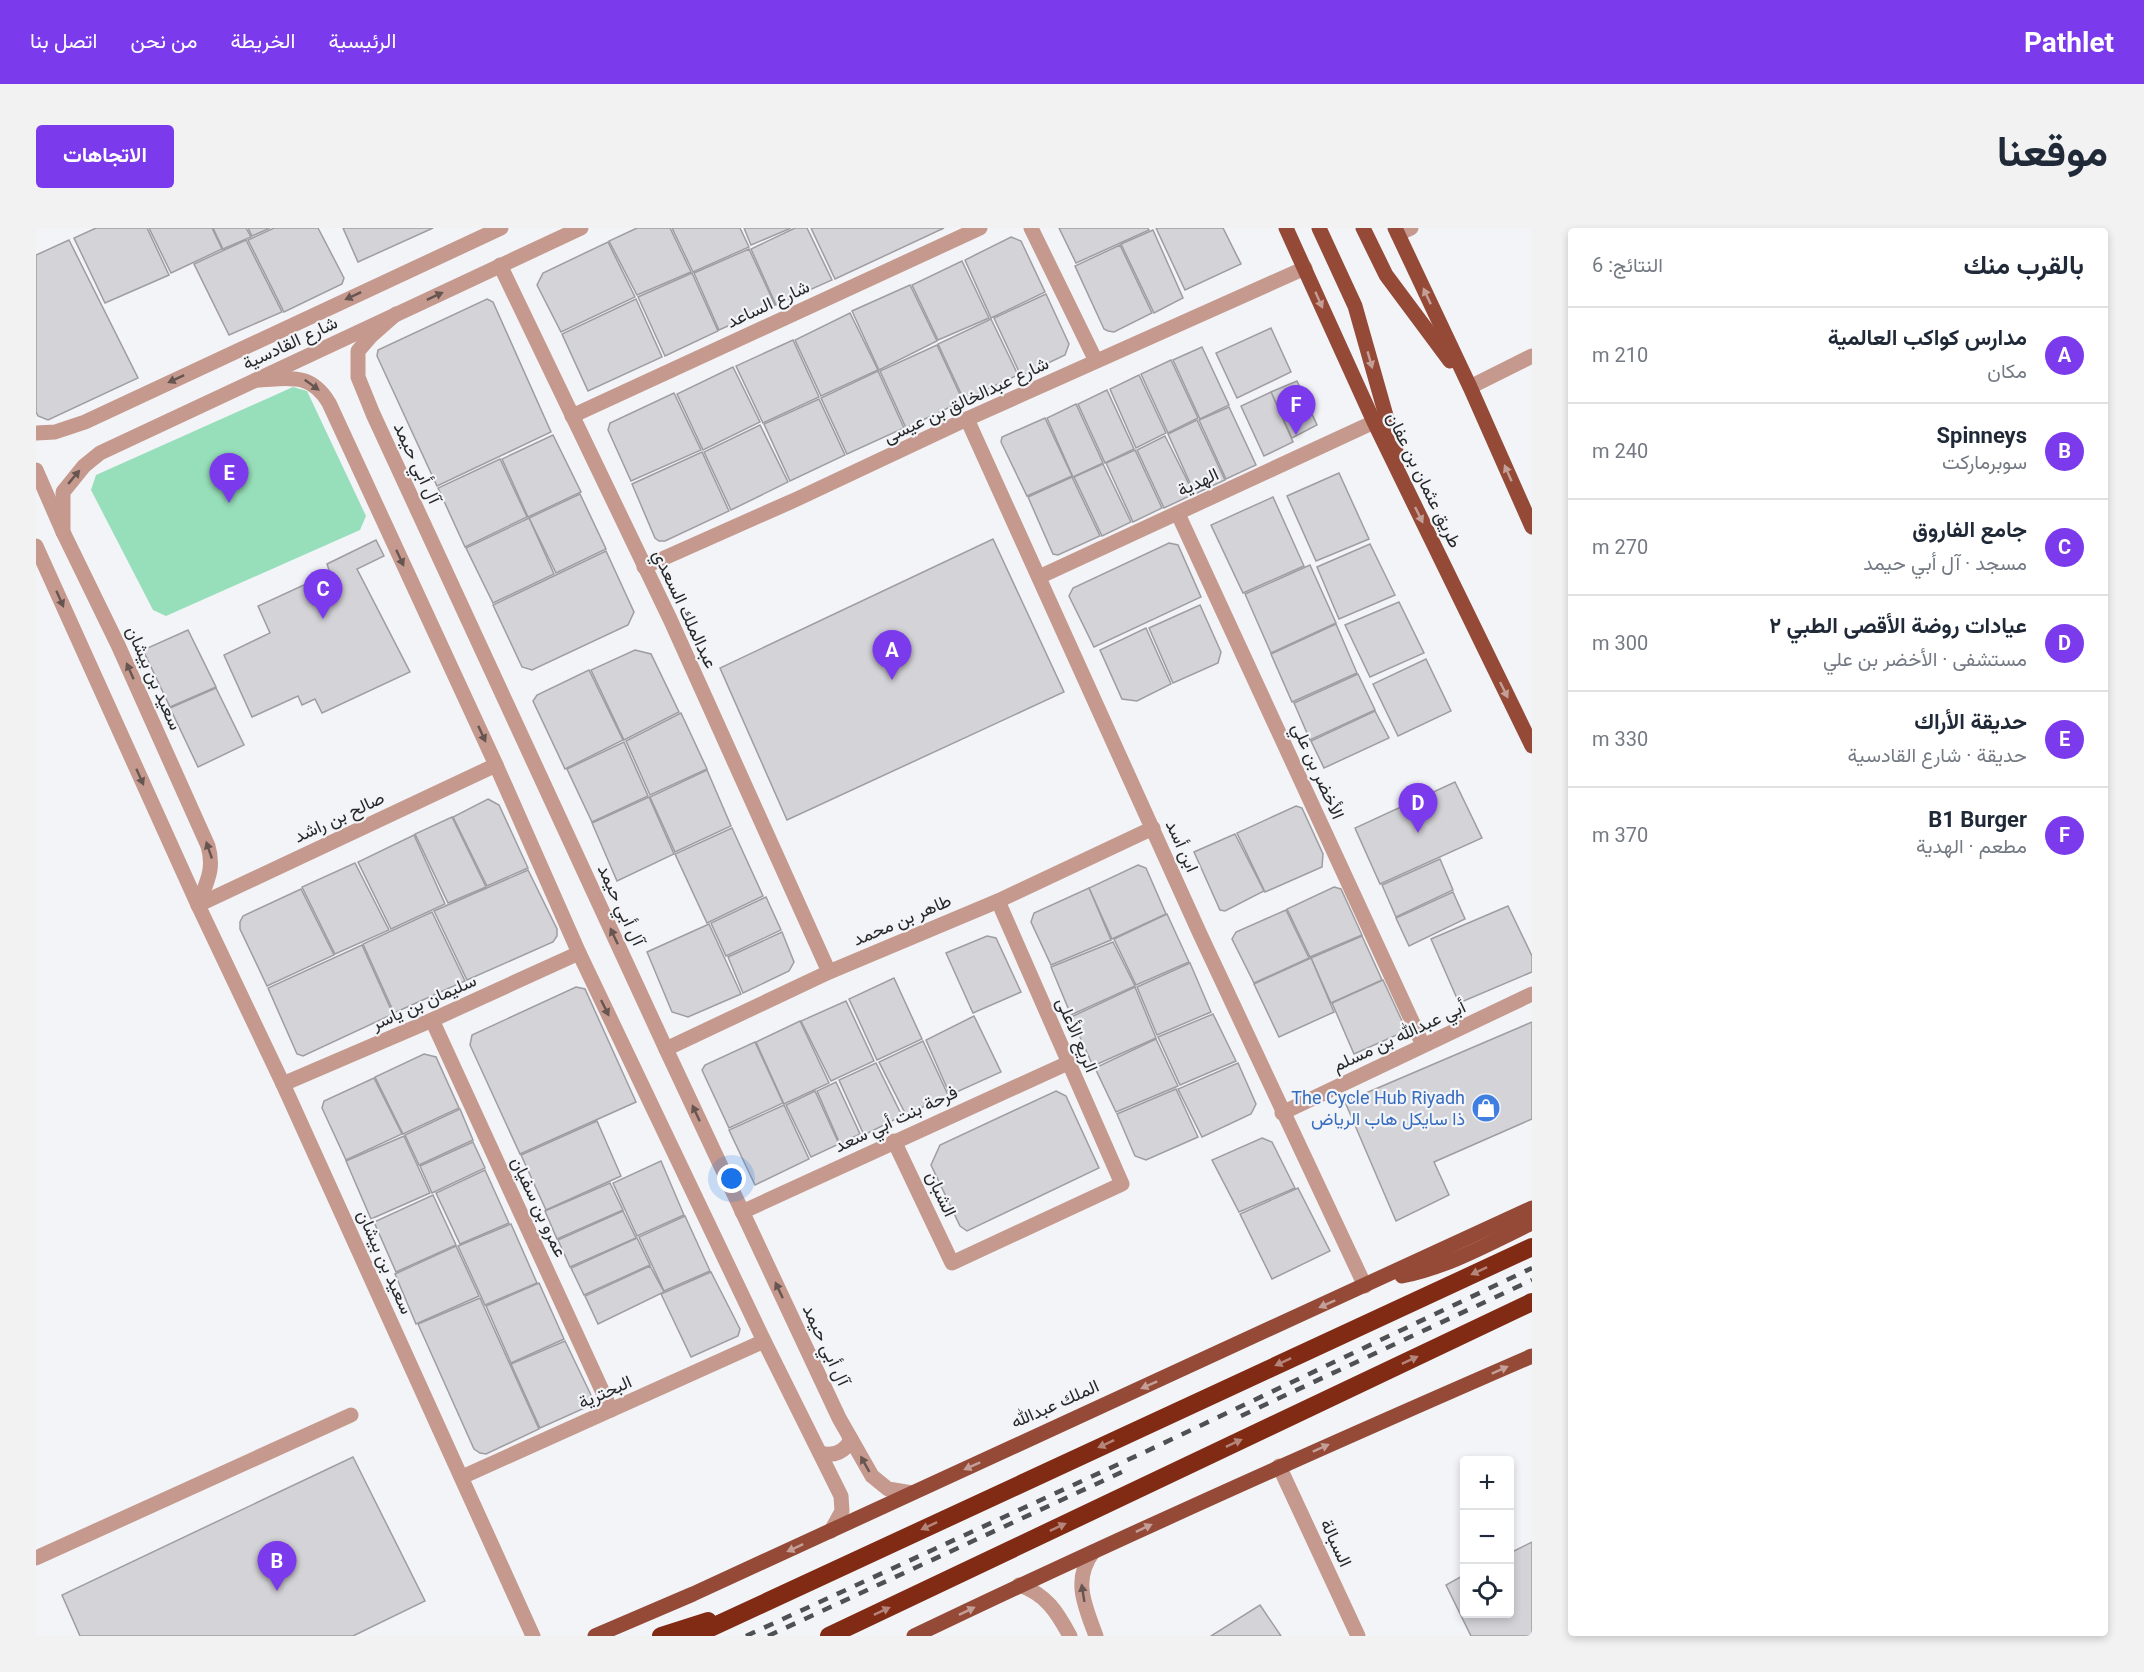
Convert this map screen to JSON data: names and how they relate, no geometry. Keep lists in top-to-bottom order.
{
  "streets": {
    "main road": ["طريق عثمان بن عفان", "الملك عبدالله"],
    "street": [
      "شارع الساعد",
      "شارع القادسية",
      "شارع عبدالخالق بن عيسى",
      "آل أبي حيمد",
      "الهدية",
      "عبدالملك السعدي",
      "سعيد بن بيشان",
      "الأخضر بن علي",
      "صالح بن راشد",
      "ابن أسد",
      "طاهر بن محمد",
      "سليمان بن ياسر",
      "الريع الأعلى",
      "أبي عبدالله بن مسلم",
      "فرحة بنت أبي سعد",
      "الشبان",
      "عمرو بن سفيان",
      "البحترية",
      "السبالة"
    ]
  },
  "crossings": [
    ["شارع الساعد", "عبدالملك السعدي"],
    ["شارع القادسية", "آل أبي حيمد"],
    ["شارع القادسية", "عبدالملك السعدي"],
    ["شارع القادسية", "سعيد بن بيشان"],
    ["شارع عبدالخالق بن عيسى", "طريق عثمان بن عفان"],
    ["شارع عبدالخالق بن عيسى", "عبدالملك السعدي"],
    ["شارع عبدالخالق بن عيسى", "ابن أسد"],
    ["آل أبي حيمد", "طاهر بن محمد"],
    ["آل أبي حيمد", "فرحة بنت أبي سعد"],
    ["آل أبي حيمد", "الملك عبدالله"],
    ["طريق عثمان بن عفان", "الهدية"],
    ["الهدية", "الأخضر بن علي"],
    ["الهدية", "ابن أسد"],
    ["عبدالملك السعدي", "طاهر بن محمد"],
    ["سعيد بن بيشان", "صالح بن راشد"],
    ["سعيد بن بيشان", "سليمان بن ياسر"],
    ["سعيد بن بيشان", "البحترية"],
    ["الأخضر بن علي", "أبي عبدالله بن مسلم"],
    ["ابن أسد", "طاهر بن محمد"],
    ["ابن أسد", "أبي عبدالله بن مسلم"],
    ["ابن أسد", "الملك عبدالله"],
    ["طاهر بن محمد", "الريع الأعلى"],
    ["سليمان بن ياسر", "عمرو بن سفيان"],
    ["الريع الأعلى", "فرحة بنت أبي سعد"],
    ["الريع الأعلى", "الشبان"],
    ["فرحة بنت أبي سعد", "الشبان"],
    ["عمرو بن سفيان", "البحترية"]
  ],
  "places": {
    "shop": ["The Cycle Hub Riyadh ذا سايكل هاب الرياض"]
  },
  "page": {
    "header": "Pathlet",
    "nav": [
      "الرئيسية",
      "الخريطة",
      "من نحن",
      "اتصل بنا"
    ],
    "title": "موقعنا",
    "buttons": "الاتجاهات",
    "heading": ["بالقرب منك", "النتائج: 6"],
    "list": [
      {
        "mark": "A",
        "name": "مدارس كواكب العالمية",
        "note": "مكان",
        "value": "210 m"
      },
      {
        "mark": "B",
        "name": "Spinneys",
        "note": "سوبرماركت",
        "value": "240 m"
      },
      {
        "mark": "C",
        "name": "جامع الفاروق",
        "note": "مسجد · آل أبي حيمد",
        "value": "270 m"
      },
      {
        "mark": "D",
        "name": "عيادات روضة الأقصى الطبي ٢",
        "note": "مستشفى · الأخضر بن علي",
        "value": "300 m"
      },
      {
        "mark": "E",
        "name": "حديقة الأراك",
        "note": "حديقة · شارع القادسية",
        "value": "330 m"
      },
      {
        "mark": "F",
        "name": "B1 Burger",
        "note": "مطعم · الهدية",
        "value": "370 m"
      }
    ],
    "pins": [
      "F",
      "E",
      "C",
      "A",
      "D",
      "B"
    ],
    "map_buttons": ["+", "−"]
  }
}
